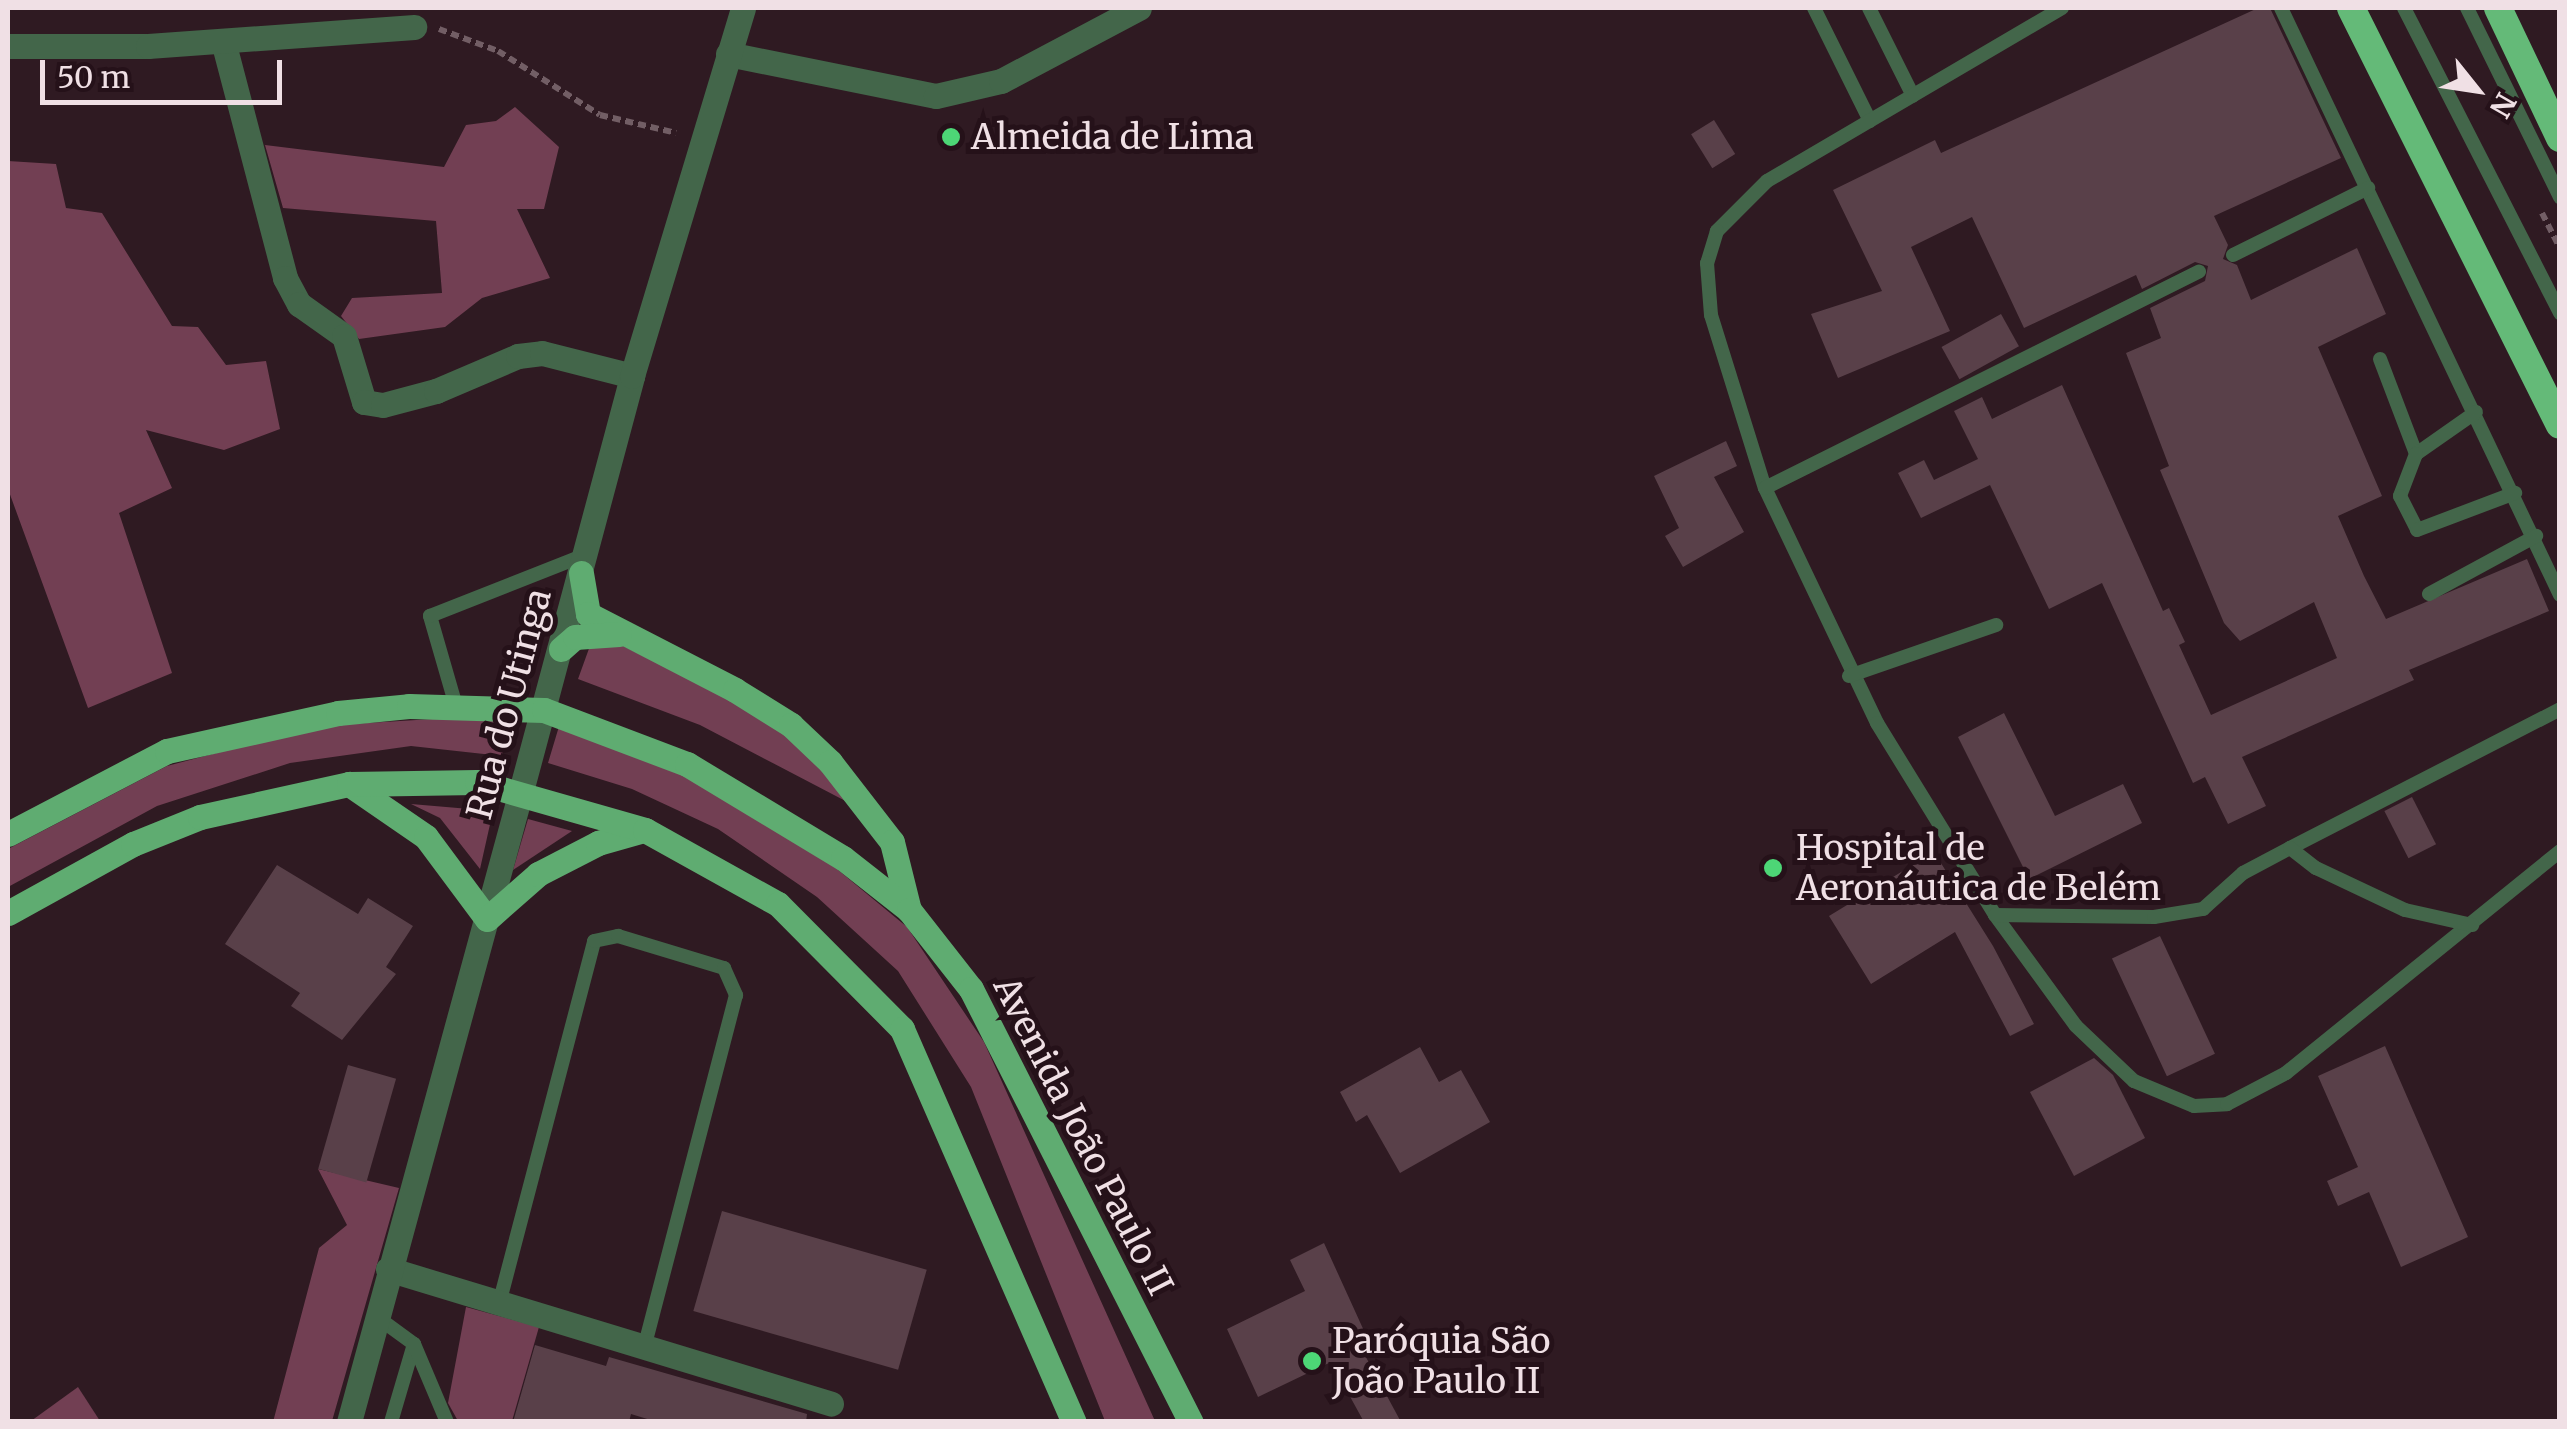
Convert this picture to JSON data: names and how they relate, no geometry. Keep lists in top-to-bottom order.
{
  "streets": {
    "main road": ["Avenida João Paulo II"],
    "street": ["Rua do Utinga"]
  },
  "crossings": [
    ["Rua do Utinga", "Avenida João Paulo II"]
  ],
  "places": ["Almeida de Lima", "Hospital de Aeronáutica de Belém", "Paróquia São João Paulo II"],
  "scale_bar": "50 m",
  "north": "bottom right"
}
